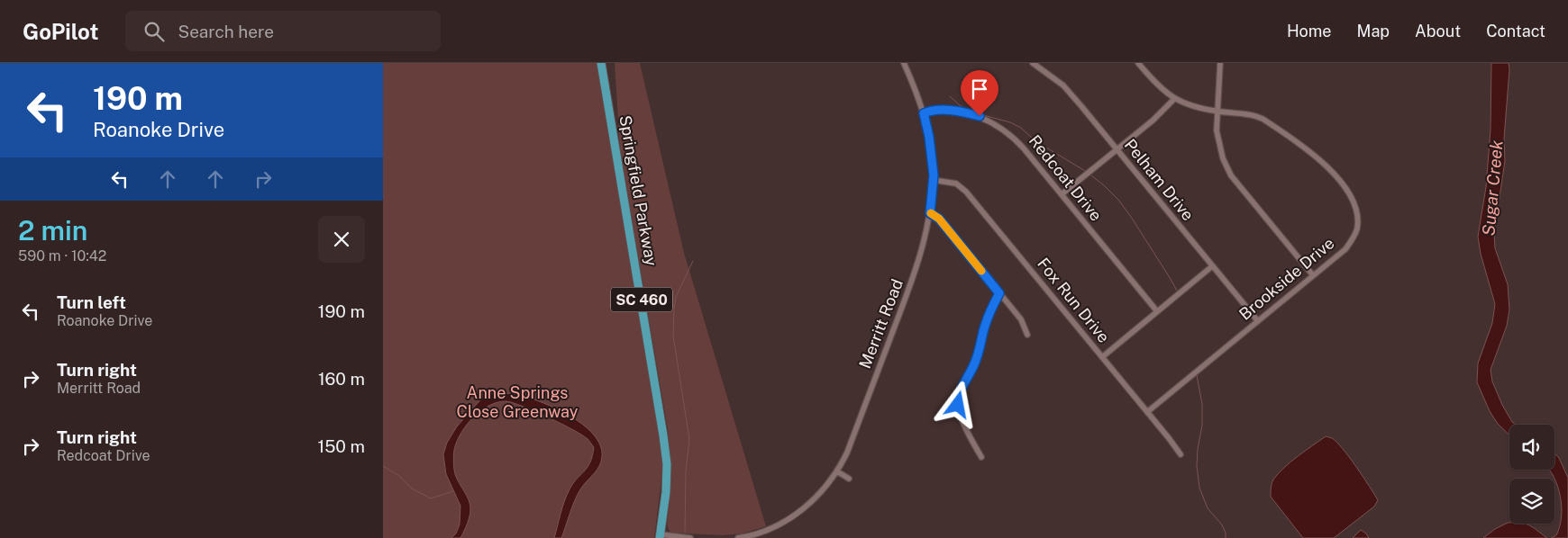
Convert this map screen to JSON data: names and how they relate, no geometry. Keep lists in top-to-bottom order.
{
  "streets": {
    "main road": ["Springfield Parkway", "SC 460"],
    "street": [
      "Redcoat Drive",
      "Pelham Drive",
      "Brookside Drive",
      "Fox Run Drive",
      "Merritt Road"
    ]
  },
  "crossings": [
    ["Redcoat Drive", "Merritt Road"],
    ["Pelham Drive", "Brookside Drive"],
    ["Brookside Drive", "Fox Run Drive"],
    ["Fox Run Drive", "Merritt Road"]
  ],
  "water": ["Sugar Creek"],
  "parks": ["Anne Springs Close Greenway"],
  "page": {
    "header": "GoPilot",
    "search": "Search here",
    "nav": [
      "Home",
      "Map",
      "About",
      "Contact"
    ],
    "turn": ["190 m", "Roanoke Drive"],
    "heading": ["2 min", "590 m · 10:42"],
    "list": [
      {
        "name": "Turn left",
        "note": "Roanoke Drive",
        "value": "190 m"
      },
      {
        "name": "Turn right",
        "note": "Merritt Road",
        "value": "160 m"
      },
      {
        "name": "Turn right",
        "note": "Redcoat Drive",
        "value": "150 m"
      }
    ]
  }
}
